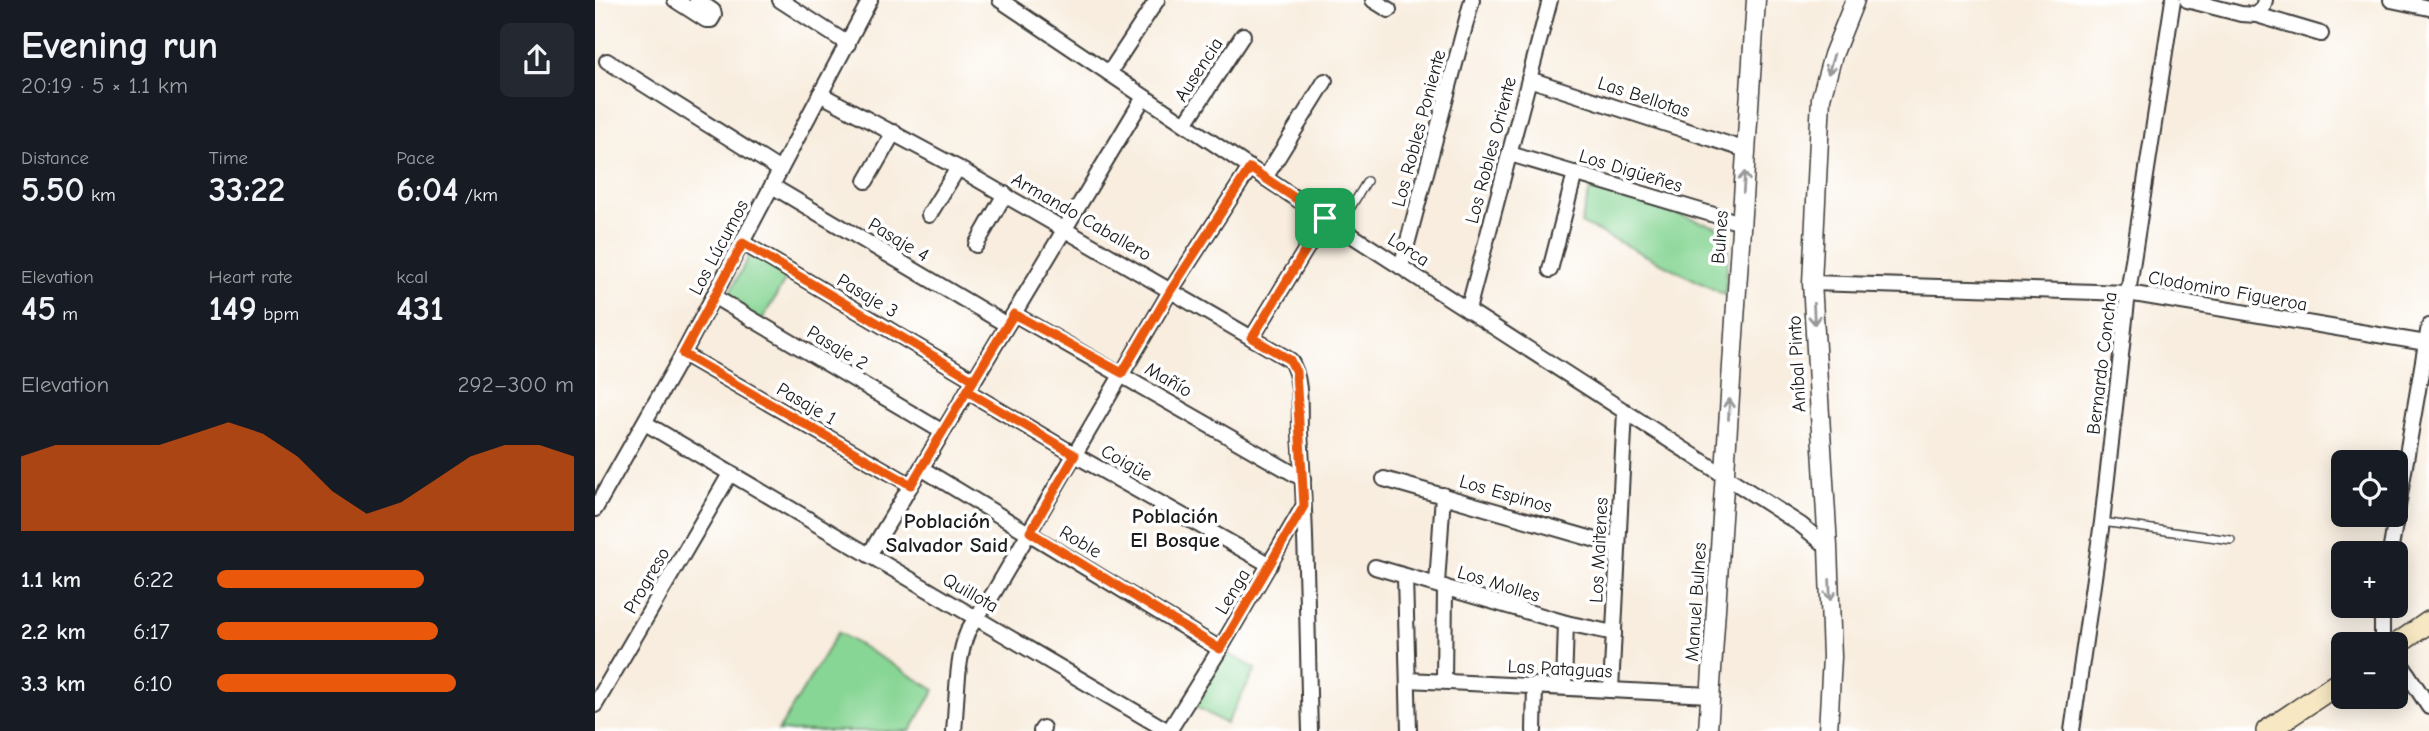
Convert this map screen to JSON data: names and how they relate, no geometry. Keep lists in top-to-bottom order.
{
  "streets": {
    "street": [
      "Ausencia",
      "Las Bellotas",
      "Los Robles Poniente",
      "Los Robles Oriente",
      "Los Digüeñes",
      "Armando Caballero",
      "Bulnes",
      "Pasaje 4",
      "Los Lúcumos",
      "Lorca",
      "Clodomiro Figueroa",
      "Pasaje 3",
      "Pasaje 2",
      "Bernardo Concha",
      "Aníbal Pinto",
      "Mañío",
      "Pasaje 1",
      "Coigüe",
      "Los Espinos",
      "Roble",
      "Los Maitenes",
      "Progreso",
      "Los Molles",
      "Lenga",
      "Quillota",
      "Manuel Bulnes",
      "Las Pataguas"
    ]
  },
  "crossings": [
    ["Ausencia", "Lorca"],
    ["Las Bellotas", "Los Robles Oriente"],
    ["Las Bellotas", "Bulnes"],
    ["Los Robles Poniente", "Lorca"],
    ["Los Robles Oriente", "Los Digüeñes"],
    ["Los Robles Oriente", "Lorca"],
    ["Los Digüeñes", "Bulnes"],
    ["Armando Caballero", "Los Lúcumos"],
    ["Armando Caballero", "Mañío"],
    ["Armando Caballero", "Lenga"],
    ["Bulnes", "Lorca"],
    ["Bulnes", "Manuel Bulnes"],
    ["Pasaje 4", "Los Lúcumos"],
    ["Pasaje 4", "Mañío"],
    ["Los Lúcumos", "Pasaje 3"],
    ["Los Lúcumos", "Pasaje 2"],
    ["Los Lúcumos", "Pasaje 1"],
    ["Los Lúcumos", "Quillota"],
    ["Lorca", "Aníbal Pinto"],
    ["Lorca", "Los Maitenes"],
    ["Lorca", "Manuel Bulnes"],
    ["Clodomiro Figueroa", "Bernardo Concha"],
    ["Clodomiro Figueroa", "Aníbal Pinto"],
    ["Pasaje 3", "Coigüe"],
    ["Coigüe", "Lenga"],
    ["Los Espinos", "Los Maitenes"],
    ["Roble", "Lenga"],
    ["Los Maitenes", "Los Molles"],
    ["Los Maitenes", "Las Pataguas"],
    ["Progreso", "Quillota"],
    ["Lenga", "Quillota"],
    ["Manuel Bulnes", "Las Pataguas"]
  ],
  "one_way": ["Bulnes", "Aníbal Pinto"],
  "districts": ["Población El Bosque", "Población Salvador Said"],
  "page": {
    "heading": ["Evening run", "20:19 · 5 × 1.1 km"],
    "stats": [
      ["Distance", "5.50 km"],
      ["Time", "33:22"],
      ["Pace", "6:04 /km"],
      ["Elevation", "45 m"],
      ["Heart rate", "149 bpm"],
      ["kcal", "431"]
    ],
    "chart": ["Elevation", "292–300 m"],
    "map_buttons": ["+", "−"],
    "list": [
      {
        "name": "1.1 km",
        "note": "6:22"
      },
      {
        "name": "2.2 km",
        "note": "6:17"
      },
      {
        "name": "3.3 km",
        "note": "6:10"
      }
    ]
  }
}
